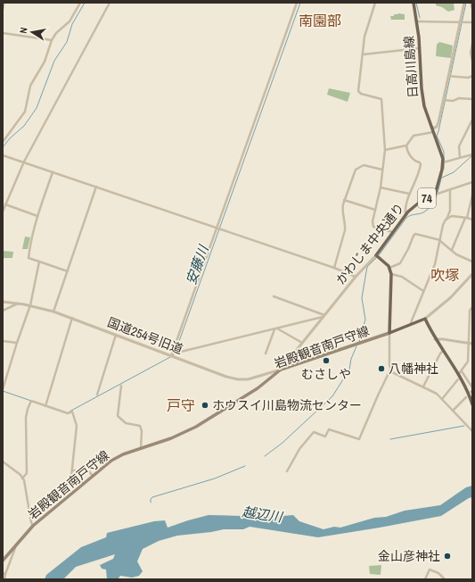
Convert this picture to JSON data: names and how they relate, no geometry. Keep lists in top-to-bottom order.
{
  "streets": {
    "main road": [
      "日高川島線",
      "74",
      "かわじま中央通り",
      "岩殿観音南戸守線"
    ],
    "street": ["国道254号旧道"]
  },
  "crossings": [
    ["日高川島線", "74"],
    ["74", "かわじま中央通り"],
    ["かわじま中央通り", "国道254号旧道"],
    ["かわじま中央通り", "岩殿観音南戸守線"],
    ["国道254号旧道", "岩殿観音南戸守線"]
  ],
  "districts": ["南園部", "吹塚", "戸守"],
  "water": ["安藤川", "越辺川"],
  "places": [
    "むさしや",
    "八幡神社",
    "ホウスイ川島物流センター",
    "金山彦神社"
  ],
  "north": "left"
}
